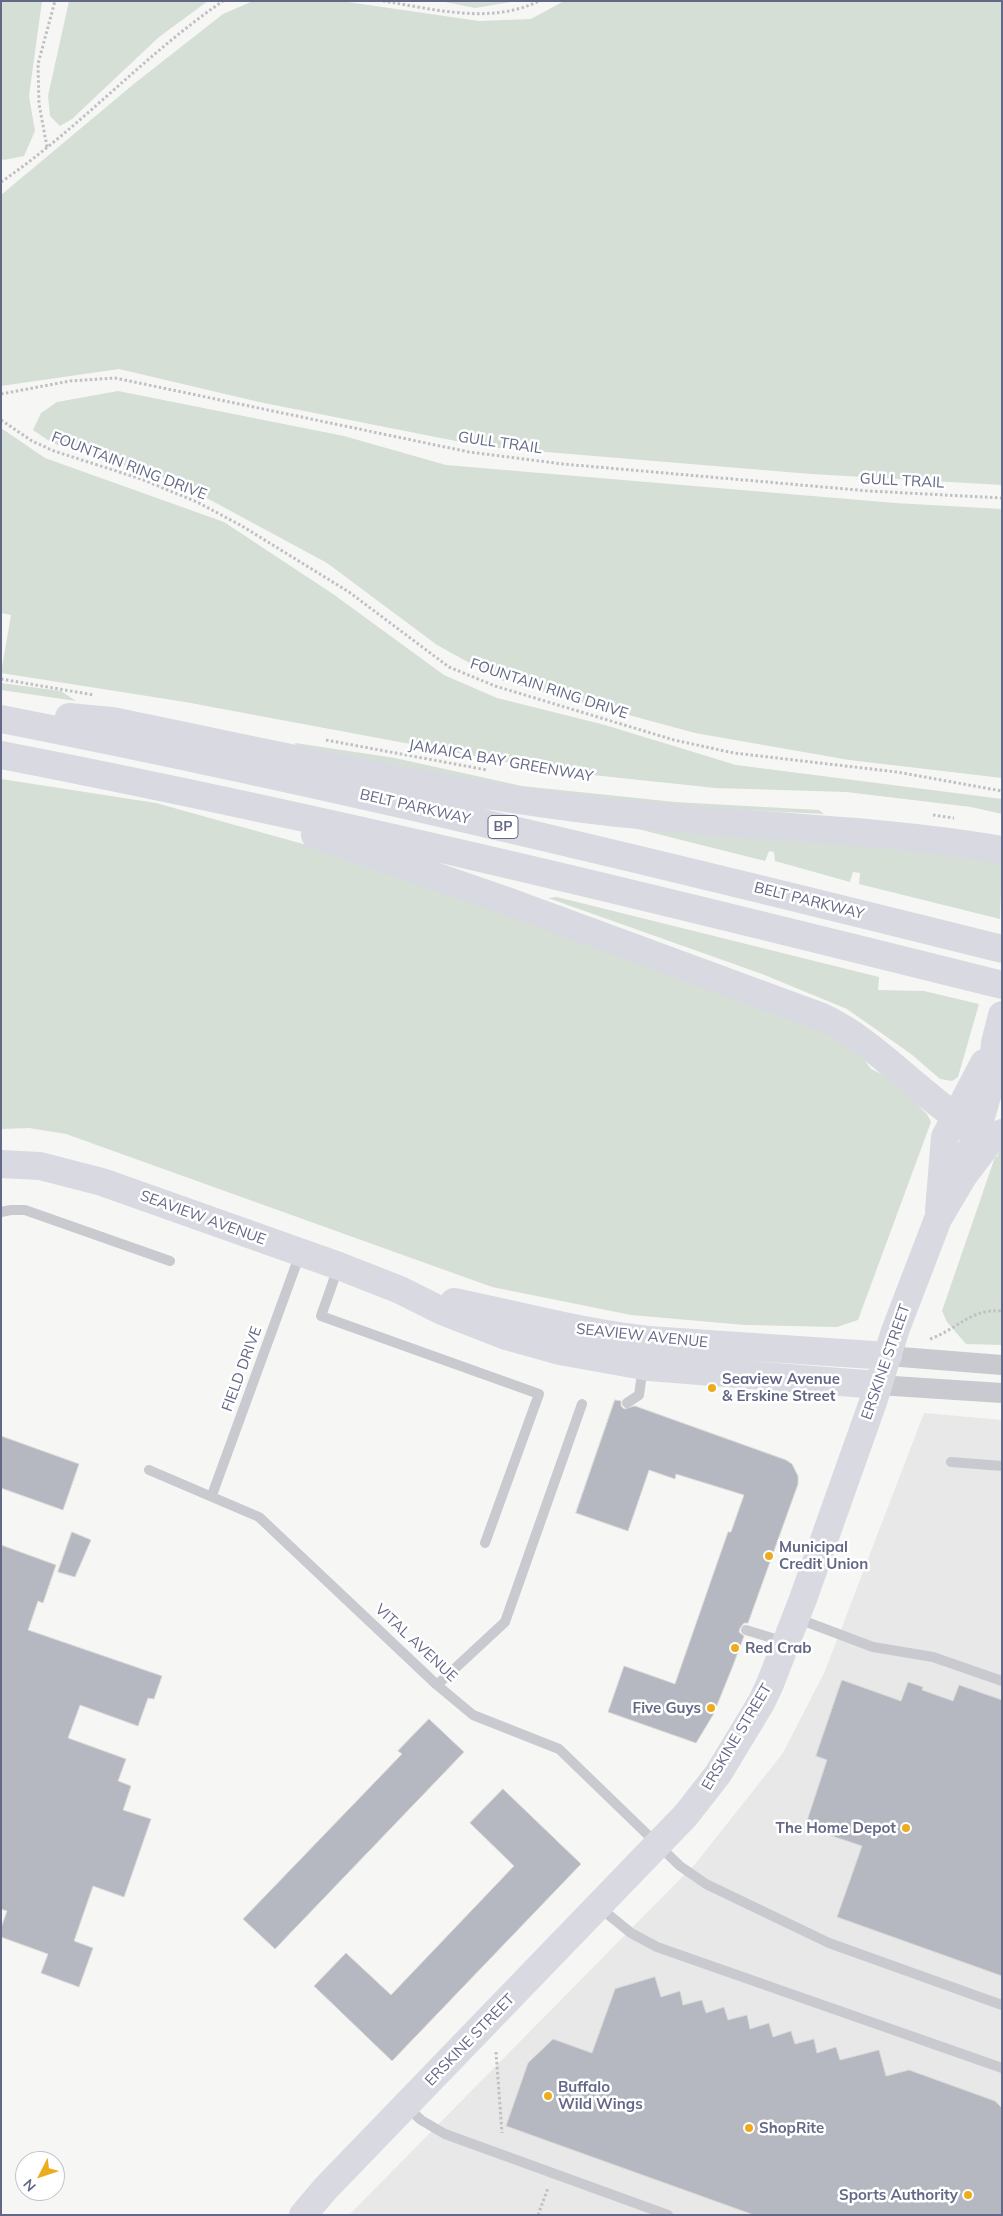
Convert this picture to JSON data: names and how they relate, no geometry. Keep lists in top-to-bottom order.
{
  "streets": {
    "main road": [
      "BELT PARKWAY",
      "BP",
      "SEAVIEW AVENUE",
      "ERSKINE STREET"
    ],
    "lane": ["FIELD DRIVE", "VITAL AVENUE"],
    "path": ["GULL TRAIL", "FOUNTAIN RING DRIVE", "JAMAICA BAY GREENWAY"]
  },
  "crossings": [
    ["SEAVIEW AVENUE", "ERSKINE STREET"],
    ["SEAVIEW AVENUE", "FIELD DRIVE"],
    ["ERSKINE STREET", "VITAL AVENUE"],
    ["FIELD DRIVE", "VITAL AVENUE"]
  ],
  "places": [
    "Seaview Avenue & Erskine Street",
    "Municipal Credit Union",
    "Red Crab",
    "Five Guys",
    "The Home Depot",
    "Buffalo Wild Wings",
    "ShopRite",
    "Sports Authority"
  ],
  "north": "bottom left"
}
